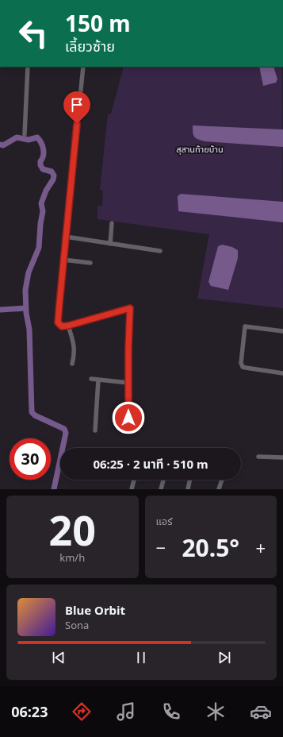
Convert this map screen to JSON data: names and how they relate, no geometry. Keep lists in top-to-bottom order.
{
  "parks": ["สุสานท้ายบ้าน"],
  "page": {
    "turn": ["150 m", "เลี้ยวซ้าย"],
    "limit": "30",
    "trip": "06:25 · 2 นาที · 510 m",
    "tile": [
      ["20", "km/h"],
      "แอร์"
    ],
    "heat": ["−", "20.5°", "+"],
    "song": ["Blue Orbit", "Sona"],
    "tabs": "06:23"
  }
}
